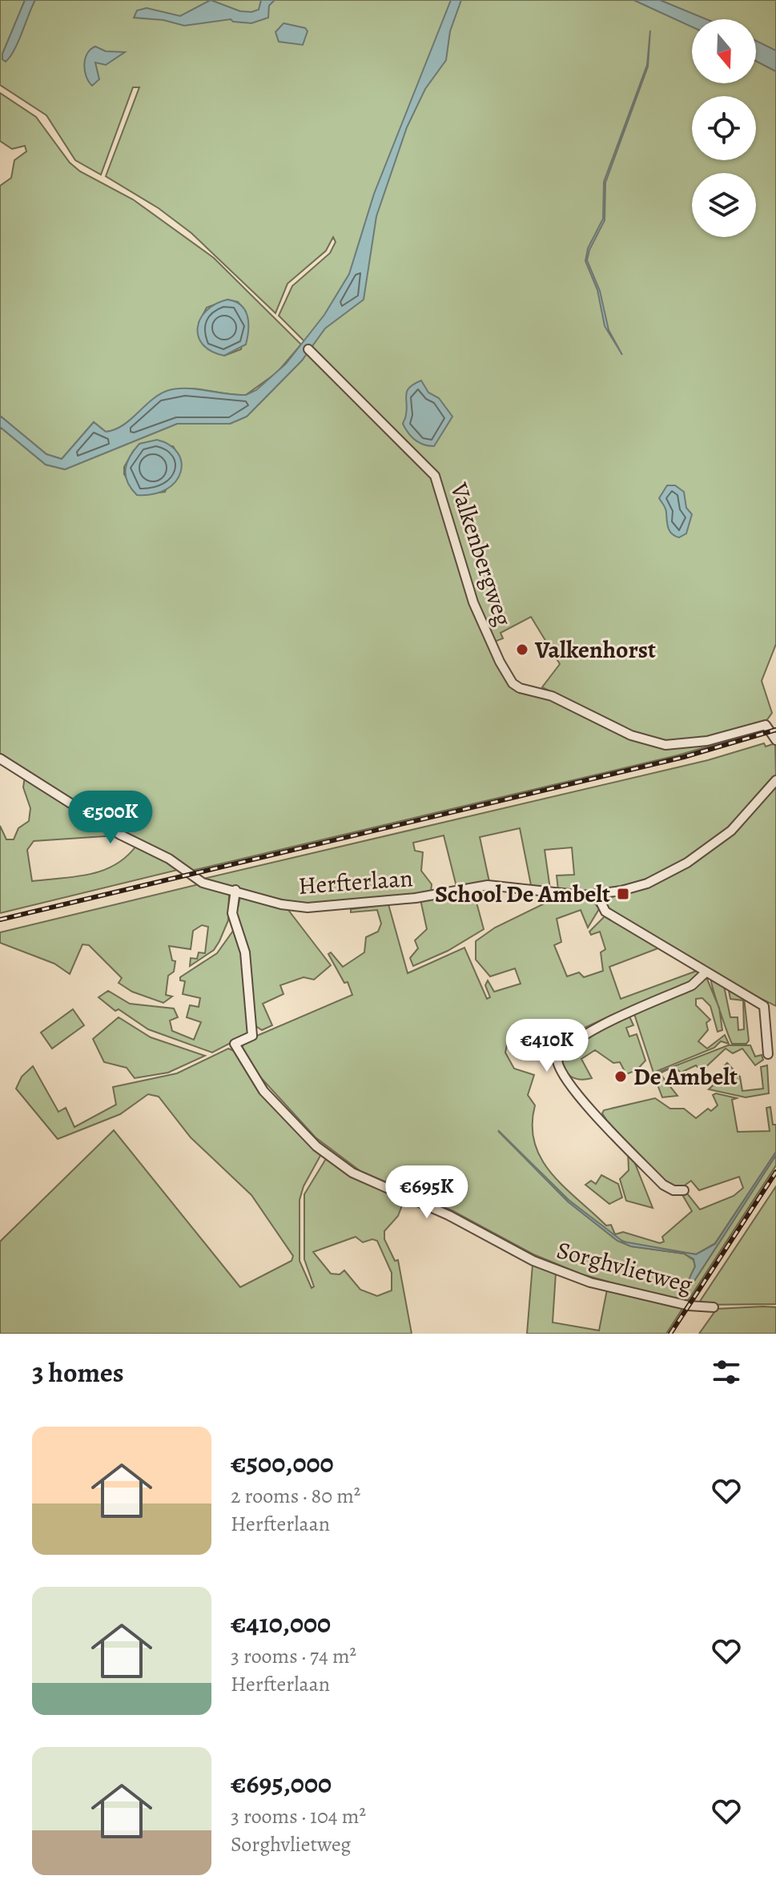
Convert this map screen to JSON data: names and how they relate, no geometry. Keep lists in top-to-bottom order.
{
  "streets": {
    "street": ["Valkenbergweg", "Herfterlaan", "Sorghvlietweg"]
  },
  "crossings": [
    ["Herfterlaan", "Sorghvlietweg"]
  ],
  "places": {
    "other": ["Valkenhorst", "De Ambelt"],
    "transit": ["School De Ambelt"]
  },
  "north": "bottom",
  "page": {
    "price": ["€500K", "€410K", "€695K"],
    "heading": "3 homes",
    "list": [
      {
        "name": "€500,000",
        "note": "2 rooms · 80 m² · Herfterlaan"
      },
      {
        "name": "€410,000",
        "note": "3 rooms · 74 m² · Herfterlaan"
      },
      {
        "name": "€695,000",
        "note": "3 rooms · 104 m² · Sorghvlietweg"
      }
    ]
  }
}
